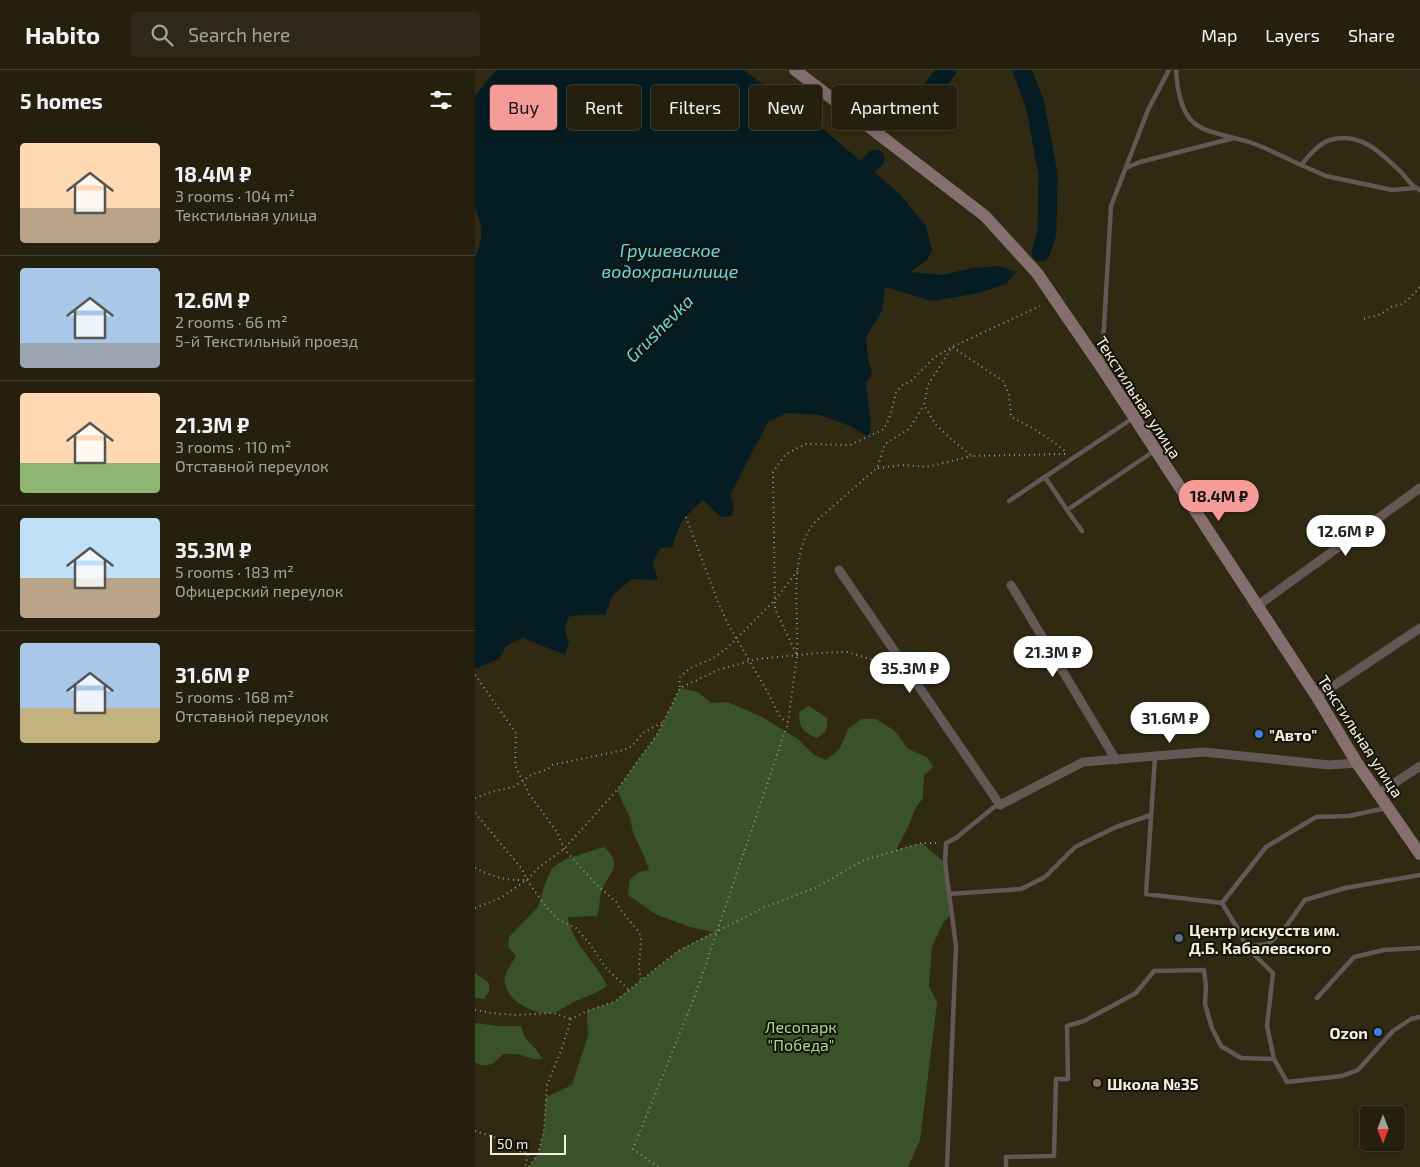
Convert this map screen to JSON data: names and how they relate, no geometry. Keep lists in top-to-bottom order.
{
  "streets": {
    "main road": ["Текстильная улица"]
  },
  "water": ["Грушевское водохранилище", "Grushevka"],
  "parks": ["Лесопарк \"Победа\""],
  "places": [
    "\"Авто\"",
    "Центр искусств им. Д.Б. Кабалевского",
    "Ozon",
    "Школа №35"
  ],
  "scale_bar": "50 m",
  "north": "bottom",
  "page": {
    "header": "Habito",
    "search": "Search here",
    "nav": ["Map", "Layers", "Share"],
    "heading": "5 homes",
    "chip": [
      "Buy",
      "Rent",
      "Filters",
      "New",
      "Apartment"
    ],
    "list": [
      {
        "name": "18.4M ₽",
        "note": "3 rooms · 104 m² · Текстильная улица"
      },
      {
        "name": "12.6M ₽",
        "note": "2 rooms · 66 m² · 5-й Текстильный проезд"
      },
      {
        "name": "21.3M ₽",
        "note": "3 rooms · 110 m² · Отставной переулок"
      },
      {
        "name": "35.3M ₽",
        "note": "5 rooms · 183 m² · Офицерский переулок"
      },
      {
        "name": "31.6M ₽",
        "note": "5 rooms · 168 m² · Отставной переулок"
      }
    ],
    "price": [
      "18.4M ₽",
      "12.6M ₽",
      "21.3M ₽",
      "35.3M ₽",
      "31.6M ₽"
    ],
    "scale": "50 m"
  }
}
